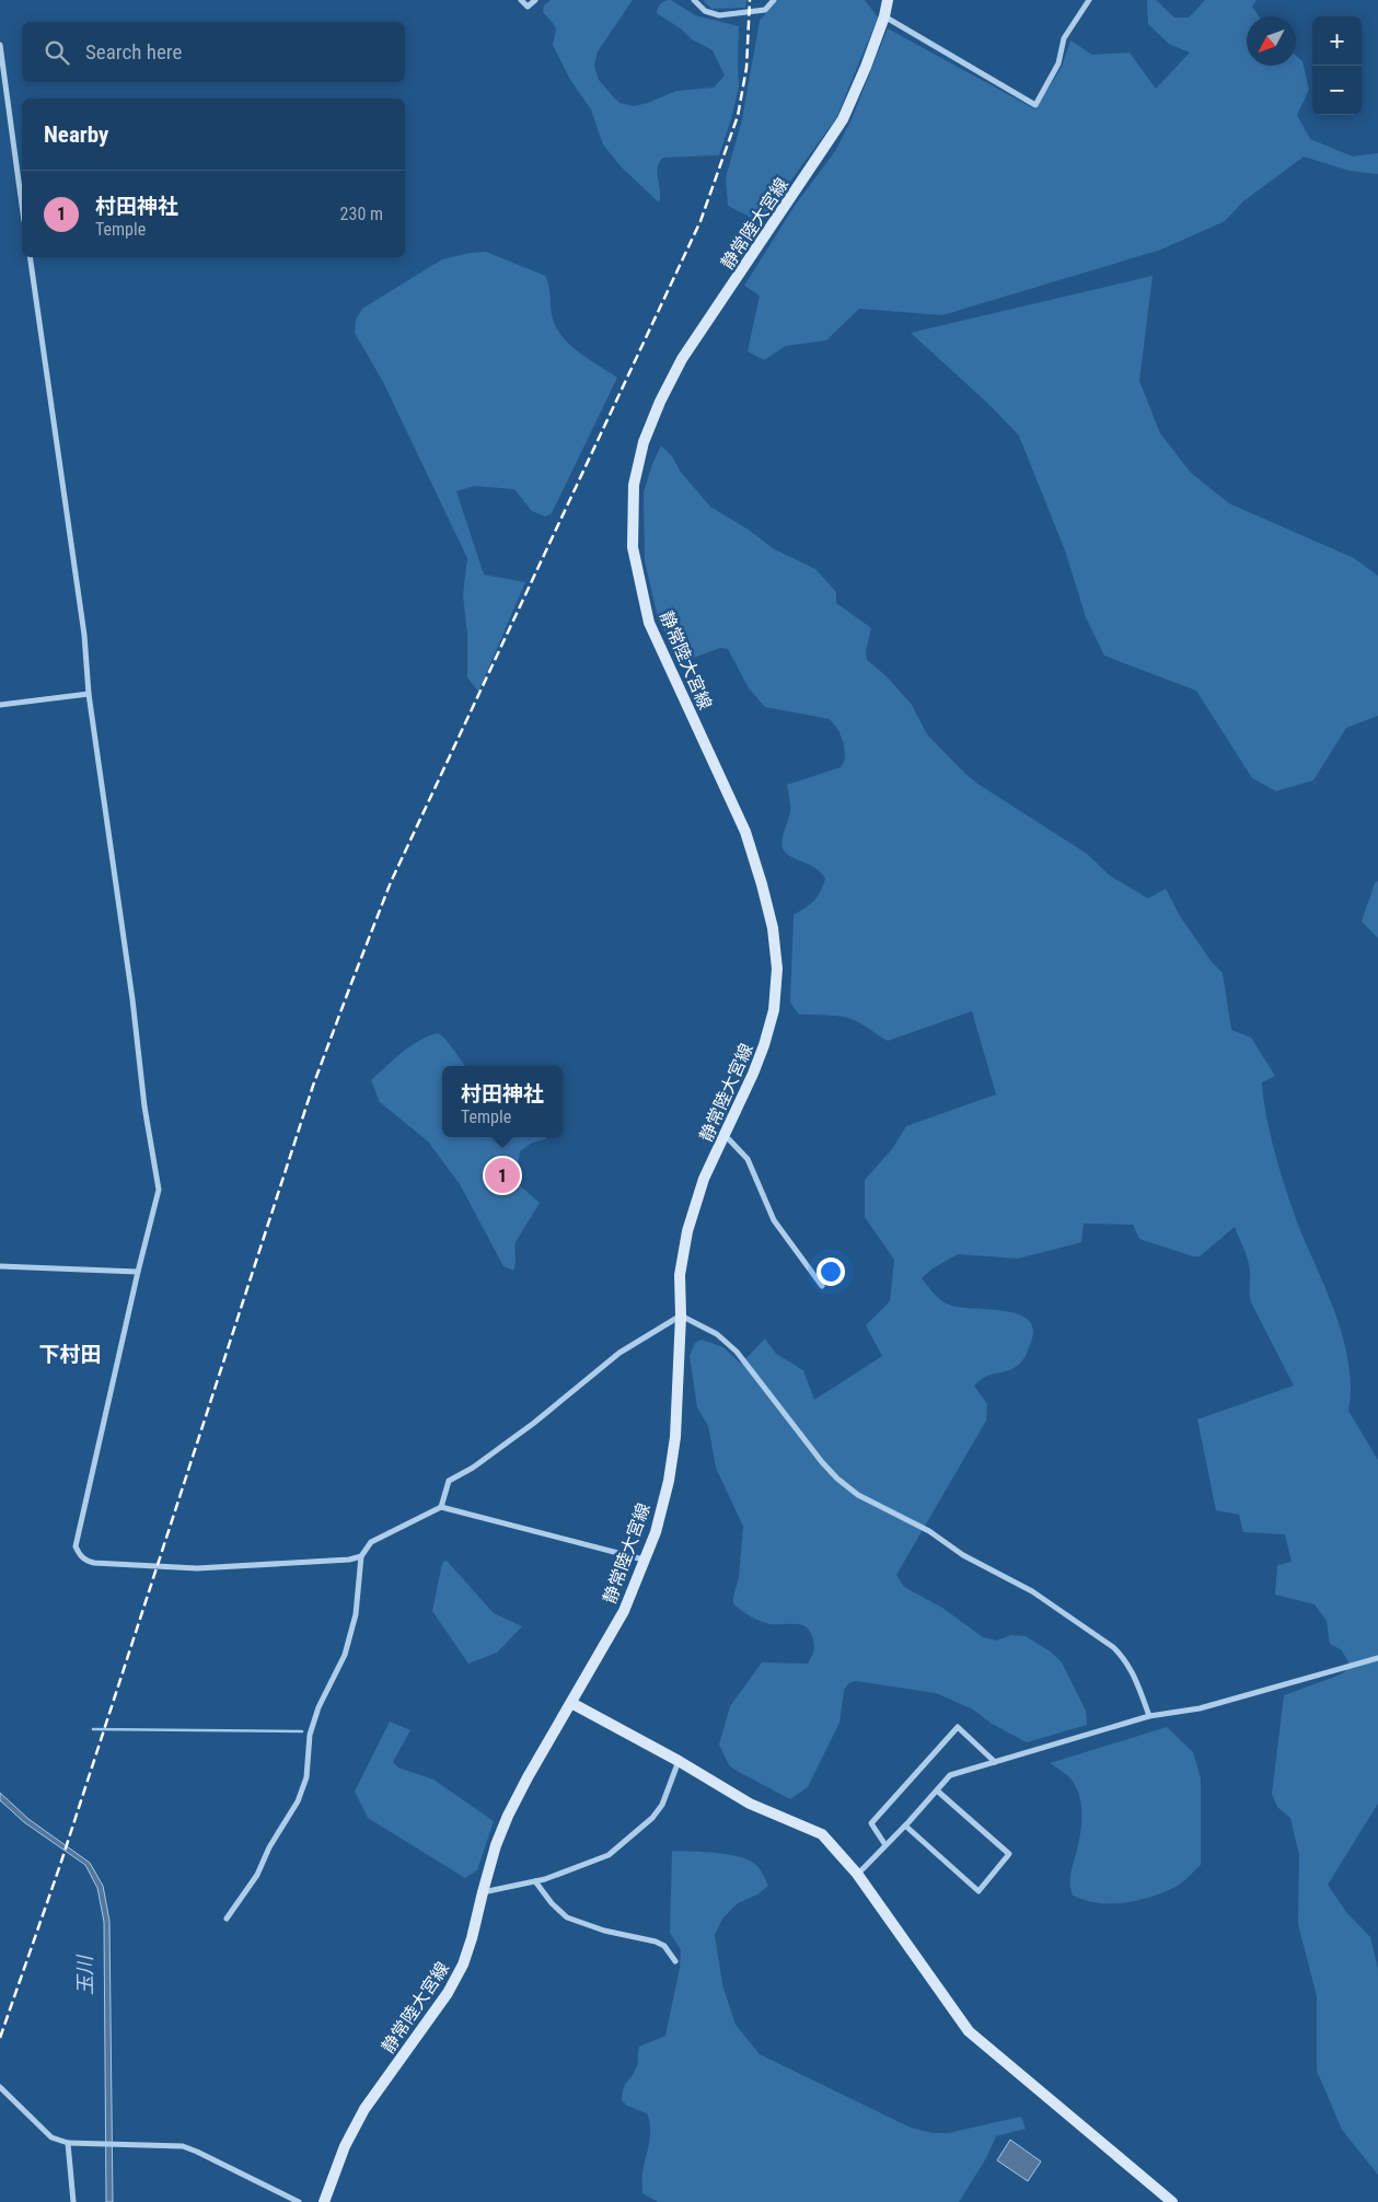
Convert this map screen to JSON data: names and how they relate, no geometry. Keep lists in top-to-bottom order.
{
  "streets": {
    "main road": ["静常陸大宮線"]
  },
  "districts": ["下村田"],
  "water": ["玉川"],
  "north": "bottom left",
  "page": {
    "map_buttons": ["+", "−"],
    "search": "Search here",
    "heading": "Nearby",
    "list": [
      {
        "mark": "1",
        "name": "村田神社",
        "note": "Temple",
        "value": "230 m"
      }
    ],
    "popup": ["村田神社", "Temple"],
    "pins": "1"
  }
}
